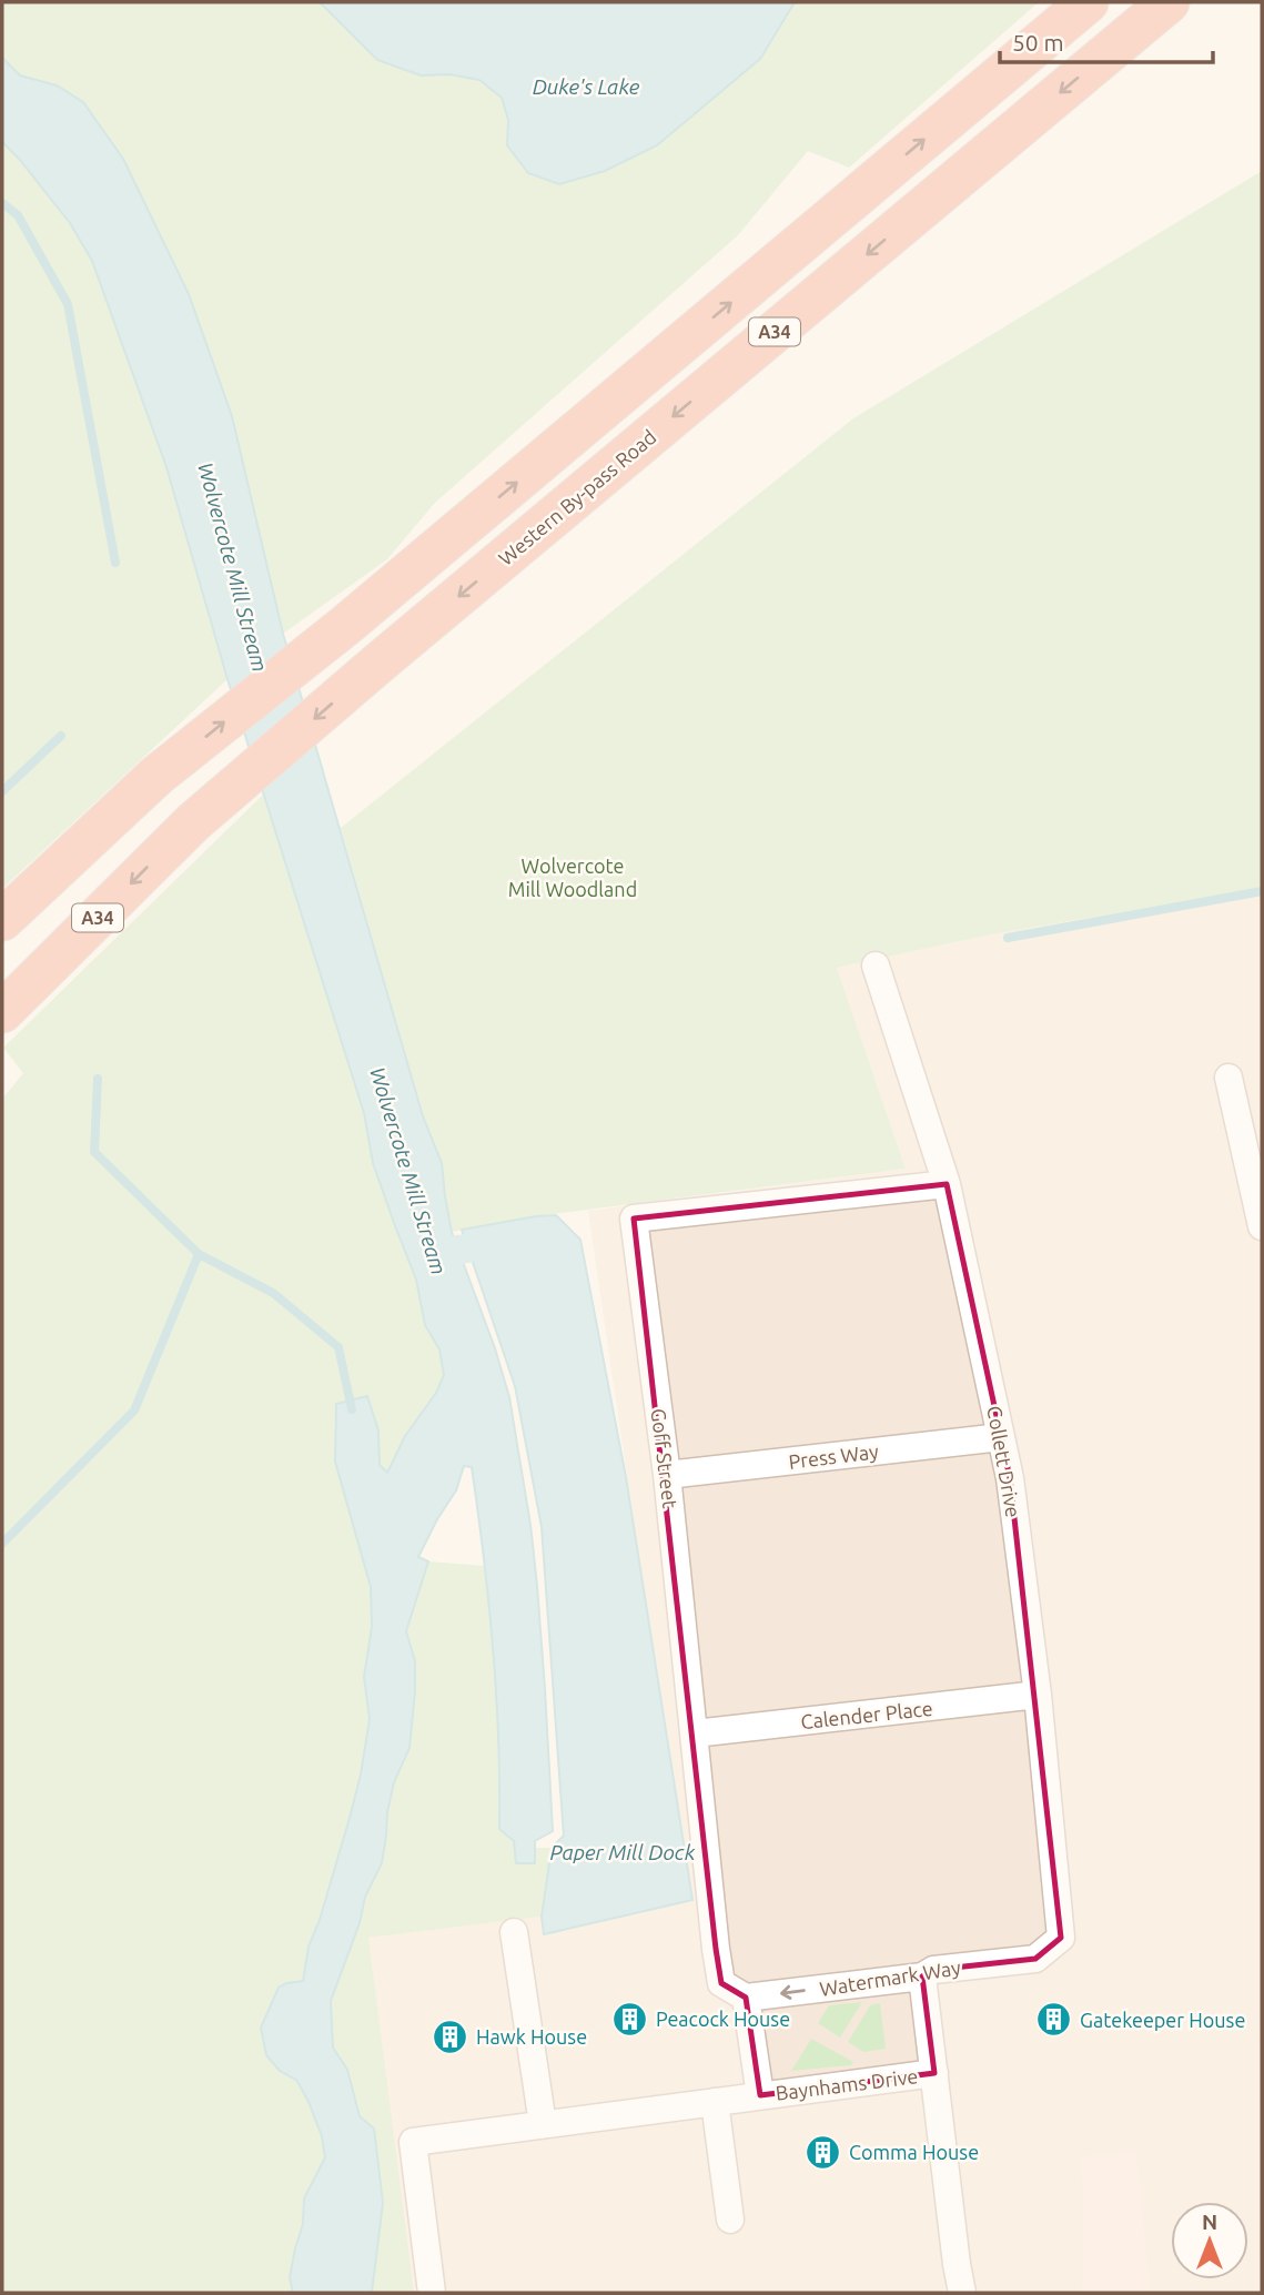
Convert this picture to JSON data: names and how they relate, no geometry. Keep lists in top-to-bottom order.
{
  "streets": {
    "highway": ["A34", "Western By-pass Road"],
    "street": [
      "Press Way",
      "Goff Street",
      "Collett Drive",
      "Calender Place",
      "Watermark Way",
      "Baynhams Drive"
    ]
  },
  "crossings": [
    ["Press Way", "Goff Street"],
    ["Press Way", "Collett Drive"],
    ["Goff Street", "Collett Drive"],
    ["Goff Street", "Calender Place"],
    ["Goff Street", "Watermark Way"],
    ["Goff Street", "Baynhams Drive"],
    ["Collett Drive", "Calender Place"],
    ["Collett Drive", "Watermark Way"],
    ["Watermark Way", "Baynhams Drive"]
  ],
  "one_way": ["Watermark Way"],
  "water": ["Duke's Lake", "Wolvercote Mill Stream", "Paper Mill Dock"],
  "parks": ["Wolvercote Mill Woodland"],
  "places": {
    "building": [
      "Peacock House",
      "Gatekeeper House",
      "Hawk House",
      "Comma House"
    ]
  },
  "scale_bar": "50 m",
  "north": "top"
}
